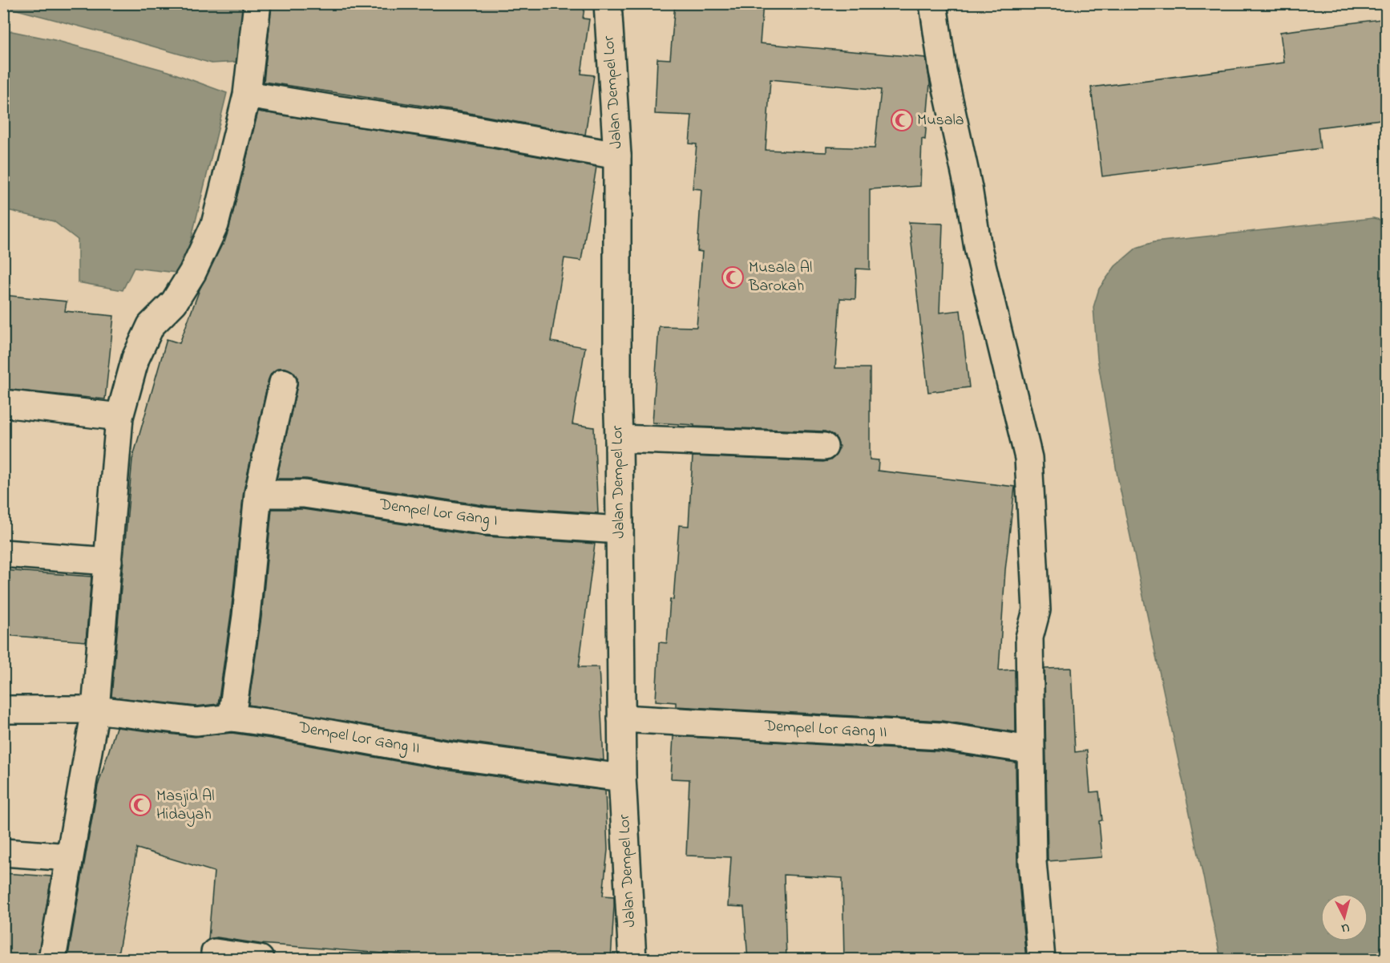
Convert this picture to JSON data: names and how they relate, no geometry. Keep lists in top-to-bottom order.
{
  "streets": {
    "street": ["Jalan Dempel Lor", "Dempel Lor Gang I", "Dempel Lor Gang II"]
  },
  "crossings": [
    ["Jalan Dempel Lor", "Dempel Lor Gang I"],
    ["Jalan Dempel Lor", "Dempel Lor Gang II"]
  ],
  "places": {
    "mosque": ["Musala", "Musala Al Barokah", "Masjid Al Hidayah"]
  },
  "north": "bottom"
}
